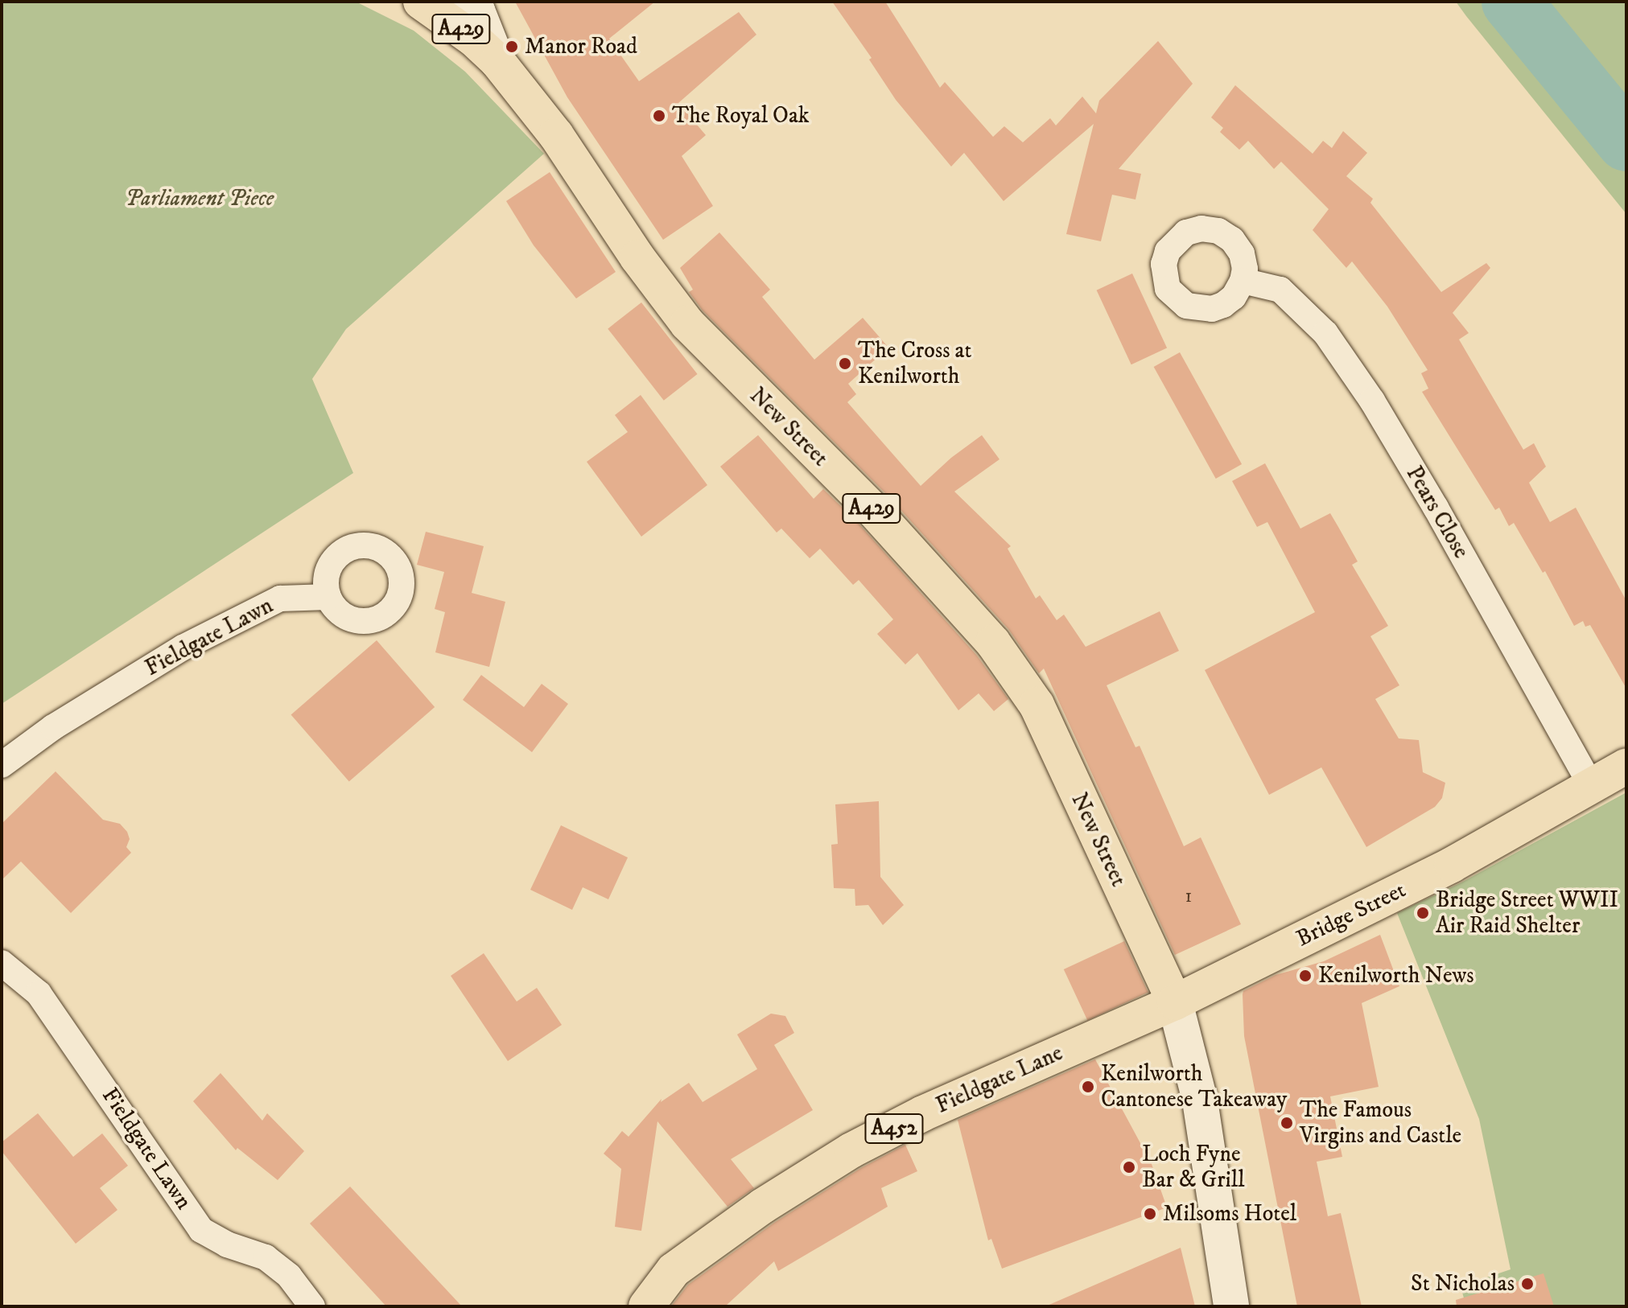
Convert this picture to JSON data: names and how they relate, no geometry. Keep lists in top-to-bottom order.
{
  "streets": {
    "main road": [
      "A429",
      "New Street",
      "Bridge Street",
      "Fieldgate Lane",
      "A452"
    ],
    "street": ["Pears Close", "Fieldgate Lawn"]
  },
  "crossings": [
    ["A429", "New Street"],
    ["New Street", "Bridge Street"],
    ["New Street", "Fieldgate Lane"],
    ["Pears Close", "Bridge Street"],
    ["Bridge Street", "Fieldgate Lane"]
  ],
  "parks": ["Parliament Piece"],
  "places": [
    "Manor Road",
    "The Royal Oak",
    "The Cross at Kenilworth",
    "Bridge Street WWII Air Raid Shelter",
    "Kenilworth News",
    "Kenilworth Cantonese Takeaway",
    "The Famous Virgins and Castle",
    "Loch Fyne Bar & Grill",
    "Milsoms Hotel",
    "St Nicholas"
  ],
  "house_numbers": ["1"]
}
